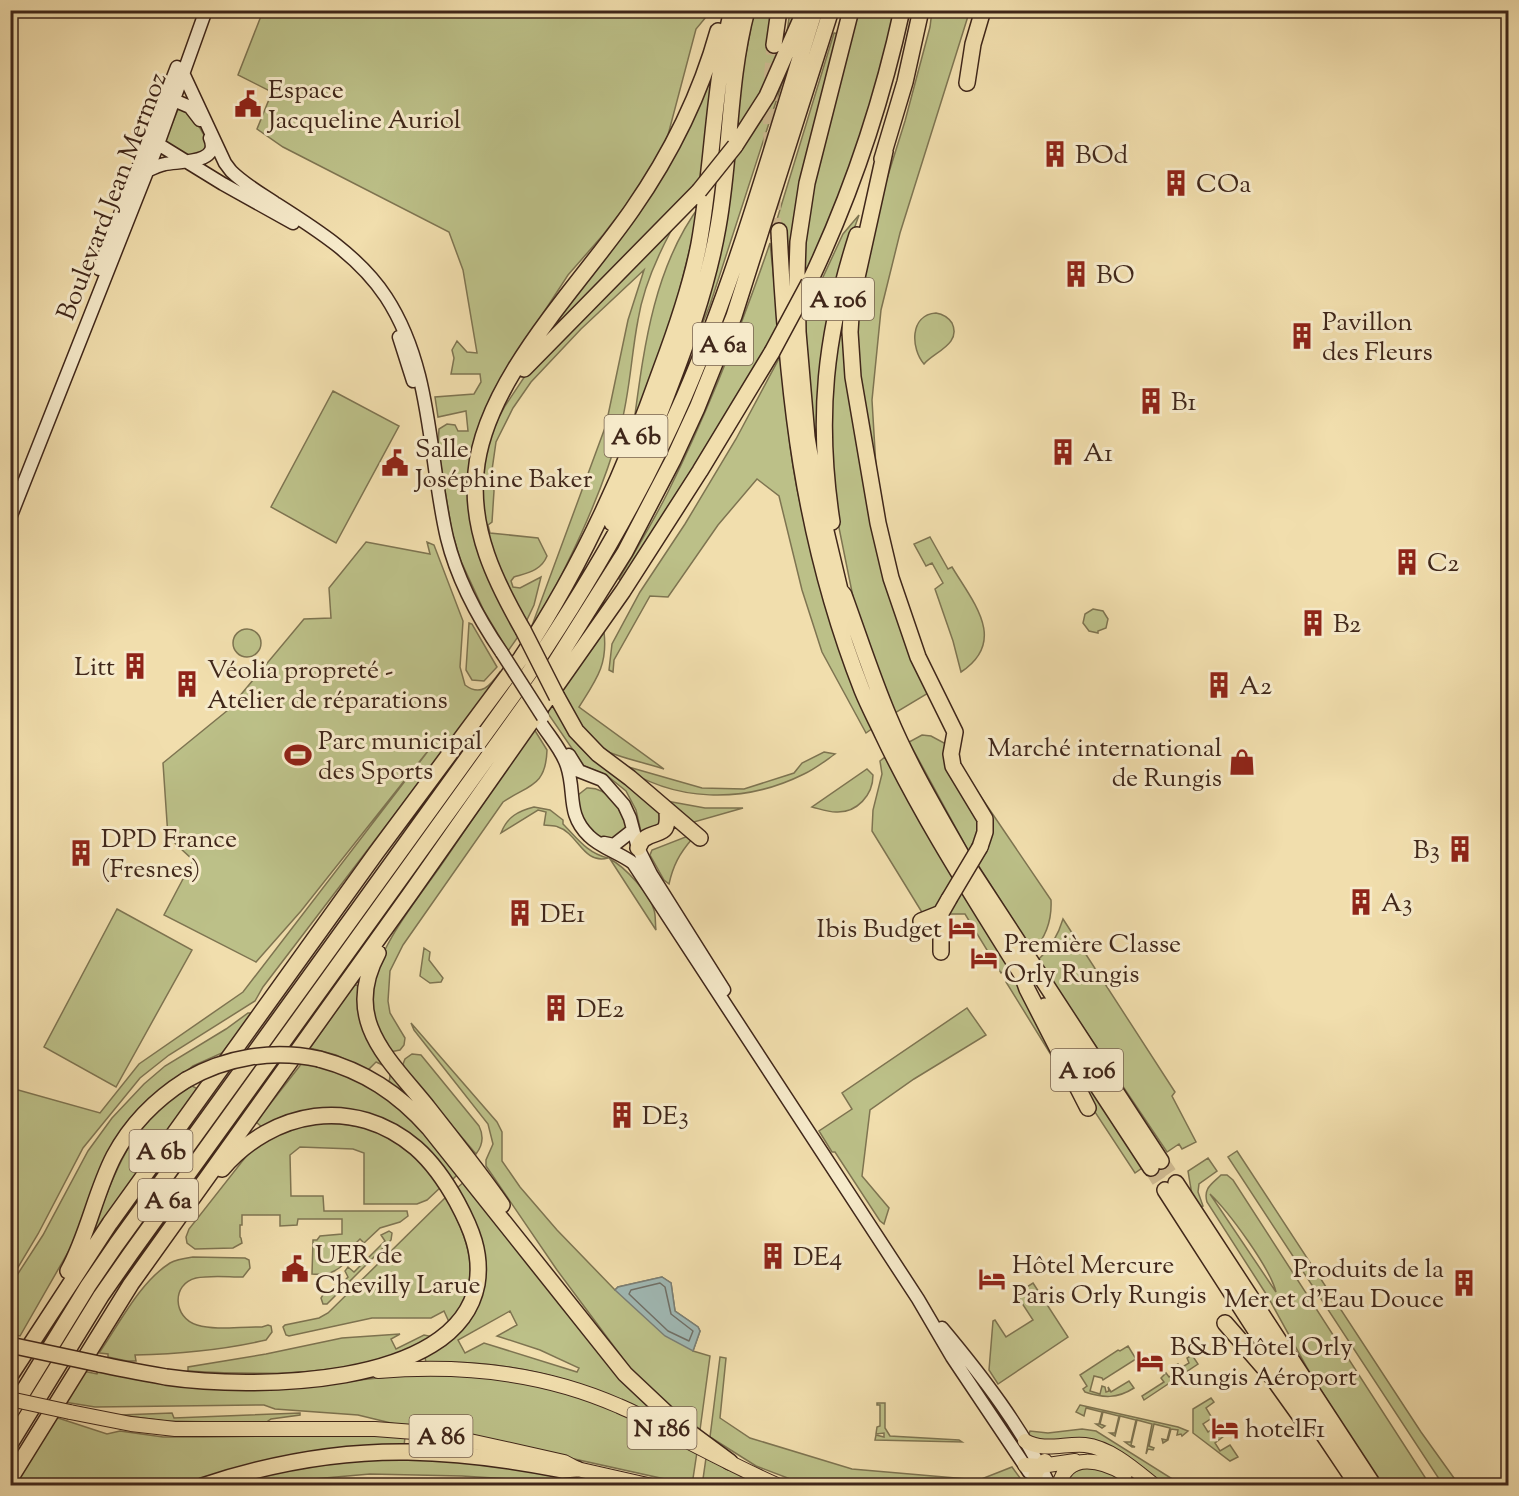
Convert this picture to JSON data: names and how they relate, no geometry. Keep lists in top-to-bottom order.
{
  "streets": {
    "highway": [
      "A 106",
      "A 6a",
      "A 6b",
      "N 186",
      "A 86"
    ],
    "main road": ["Boulevard Jean Mermoz"]
  },
  "crossings": [
    ["N 186", "A 86"]
  ],
  "places": {
    "public building": ["Espace Jacqueline Auriol", "Salle Joséphine Baker", "UER de Chevilly Larue"],
    "building": [
      "BOd",
      "COa",
      "BO",
      "Pavillon des Fleurs",
      "B1",
      "A1",
      "C2",
      "B2",
      "Litt",
      "Véolia propreté - Atelier de réparations",
      "A2",
      "B3",
      "DPD France (Fresnes)",
      "A3",
      "DE1",
      "DE2",
      "DE3",
      "DE4",
      "Produits de la Mer et d'Eau Douce"
    ],
    "sports": ["Parc municipal des Sports"],
    "shop": ["Marché international de Rungis"],
    "hotel": [
      "Ibis Budget",
      "Première Classe Orly Rungis",
      "Hôtel Mercure Paris Orly Rungis",
      "B&B Hôtel Orly Rungis Aéroport",
      "hotelF1"
    ]
  }
}
